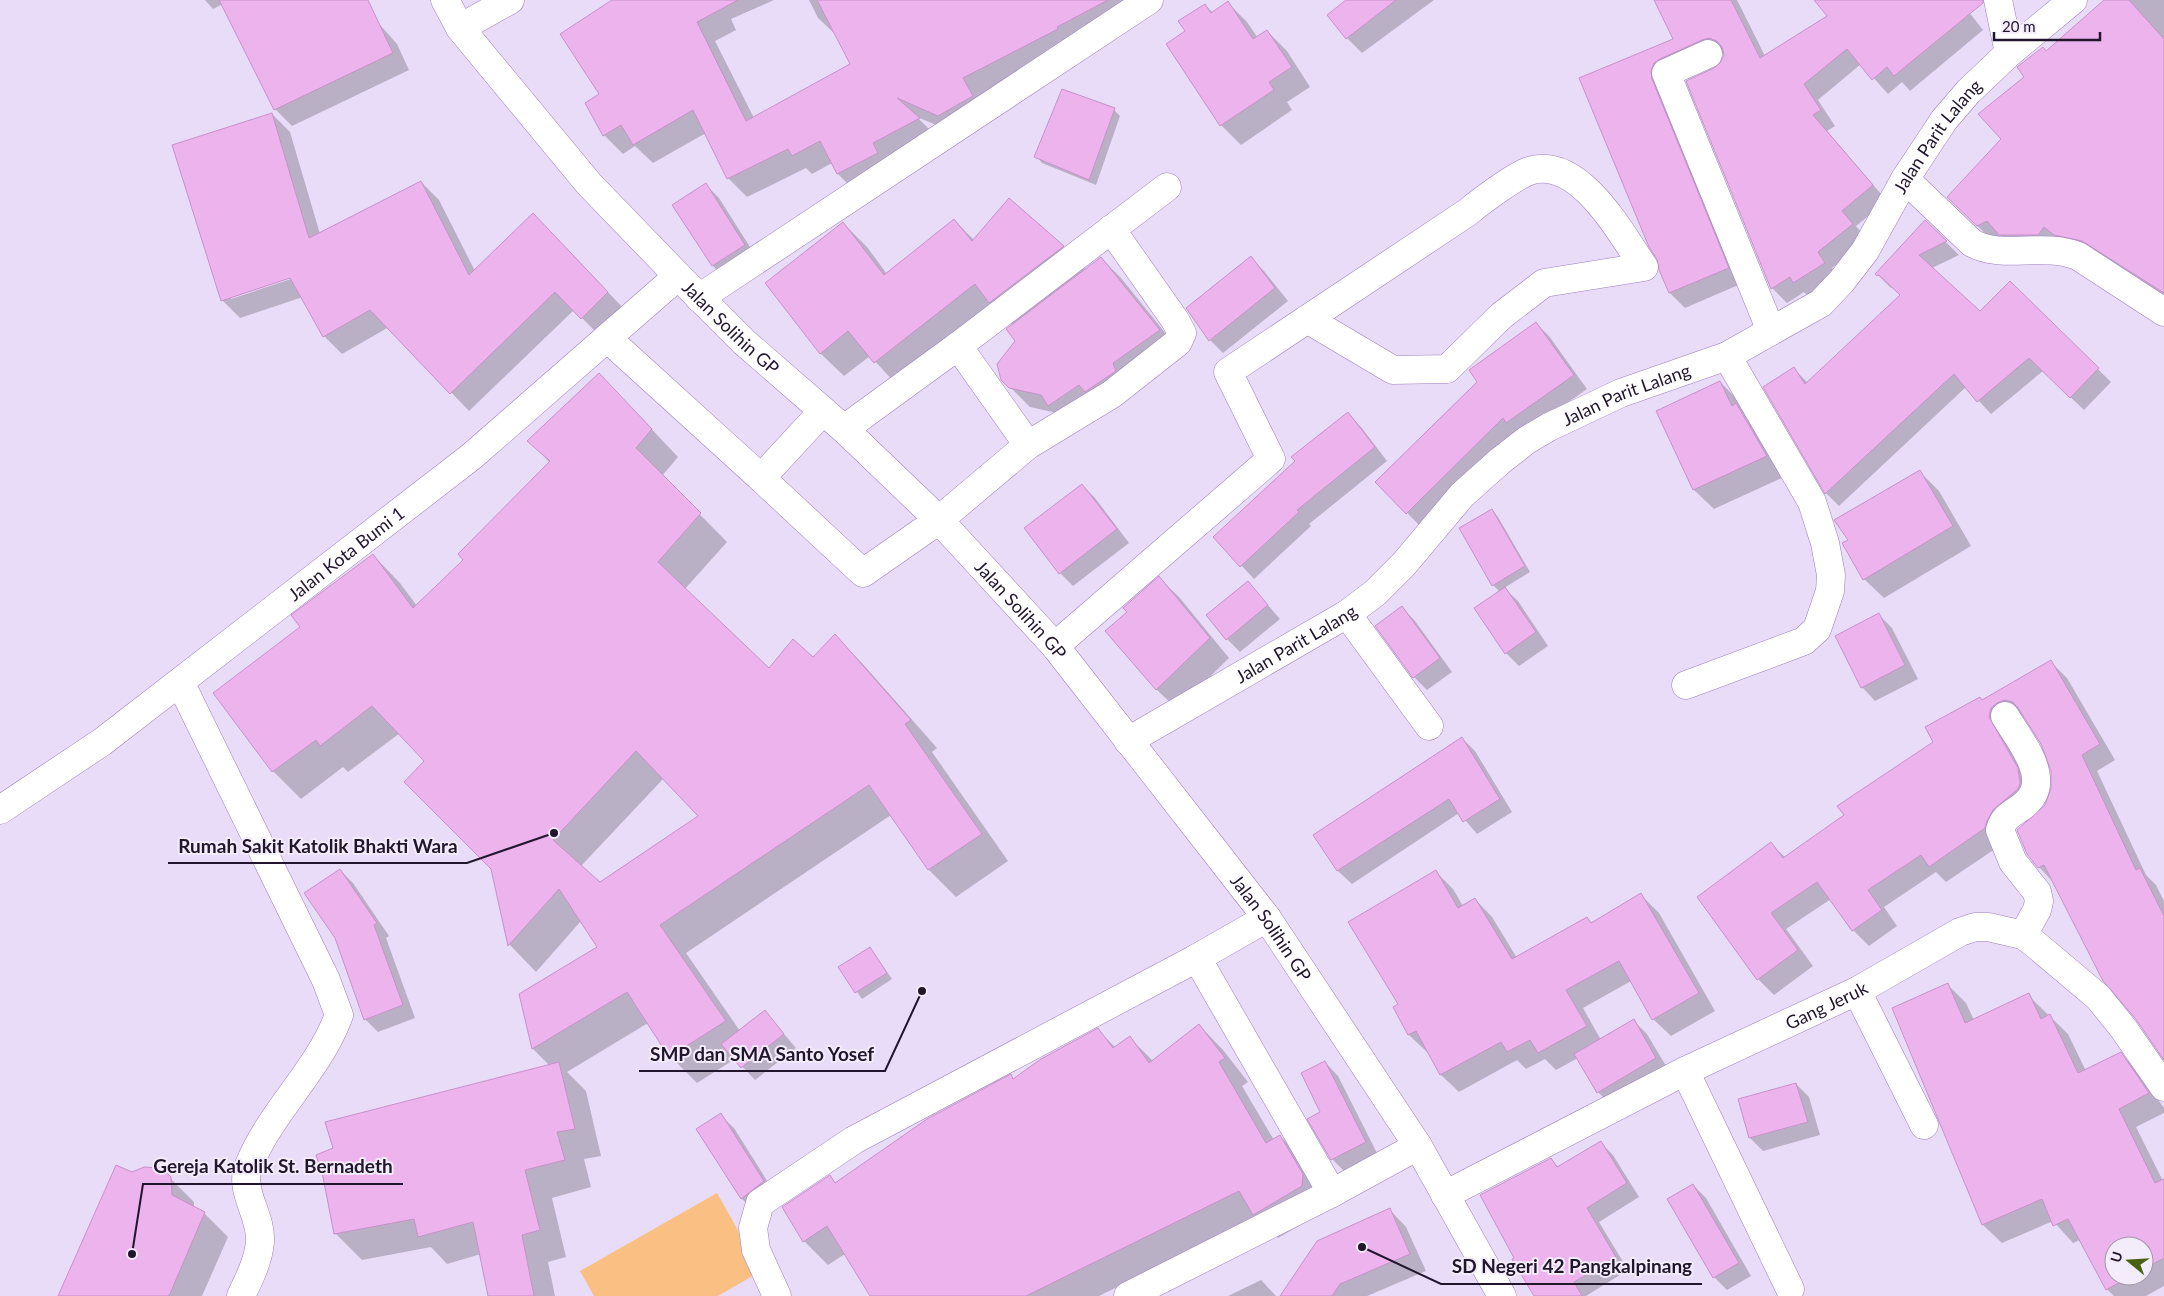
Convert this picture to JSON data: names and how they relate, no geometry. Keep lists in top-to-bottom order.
{
  "streets": {
    "street": [
      "Jalan Parit Lalang",
      "Jalan Solihin GP",
      "Jalan Kota Bumi 1",
      "Gang Jeruk"
    ]
  },
  "crossings": [
    ["Jalan Parit Lalang", "Jalan Solihin GP"],
    ["Jalan Solihin GP", "Jalan Kota Bumi 1"],
    ["Jalan Solihin GP", "Gang Jeruk"]
  ],
  "places": [
    "Rumah Sakit Katolik Bhakti Wara",
    "SMP dan SMA Santo Yosef",
    "SD Negeri 42 Pangkalpinang",
    "Gereja Katolik St. Bernadeth"
  ],
  "scale_bar": "20 m",
  "north": "left"
}
